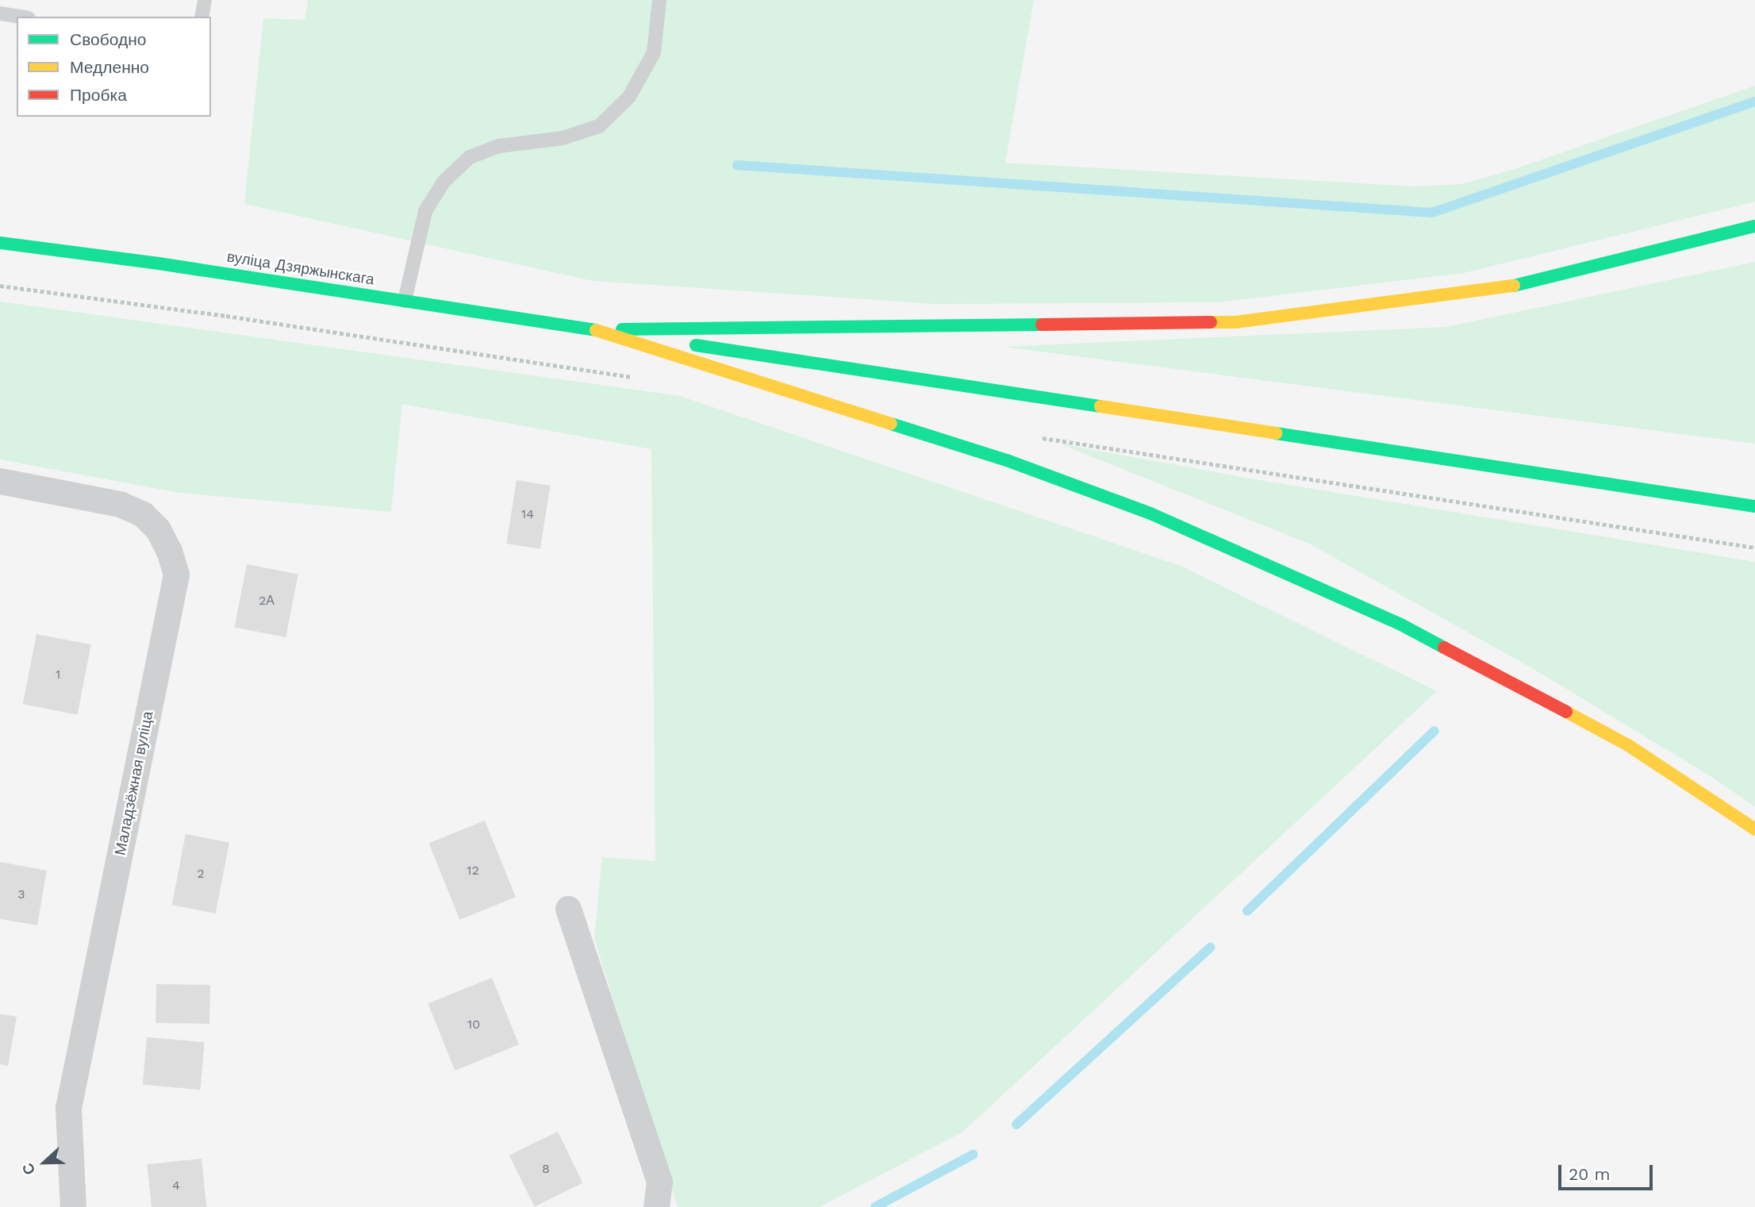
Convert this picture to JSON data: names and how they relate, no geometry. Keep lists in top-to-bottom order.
{
  "streets": {
    "main road": ["вуліца Дзяржынскага"],
    "street": ["Маладзёжная вуліца"]
  },
  "house_numbers": [
    "14",
    "2А",
    "1",
    "12",
    "2",
    "3",
    "10",
    "8",
    "4"
  ],
  "legend": ["Свободно", "Медленно", "Пробка"],
  "scale_bar": "20 m",
  "north": "left"
}
